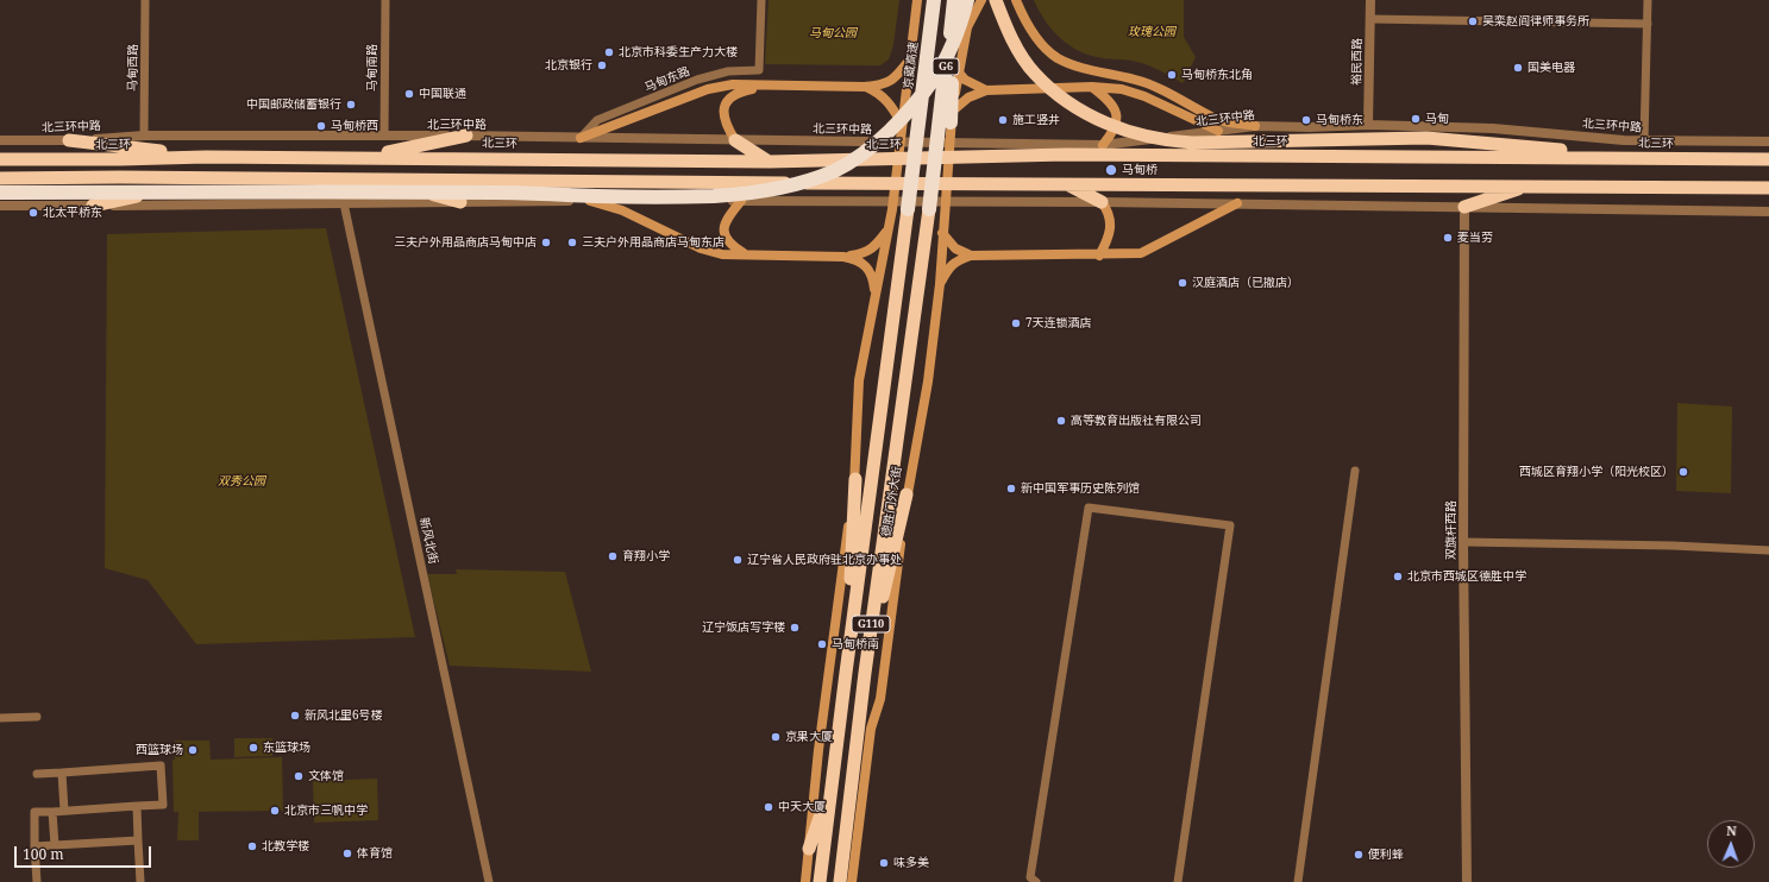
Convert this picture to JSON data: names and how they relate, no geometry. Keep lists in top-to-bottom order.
{
  "streets": {
    "highway": [
      "京藏高速",
      "G6",
      "北三环",
      "德胜门外大街",
      "G110"
    ],
    "street": [
      "裕民西路",
      "马甸西路",
      "马甸南路",
      "马甸东路",
      "北三环中路",
      "双旗杆西路",
      "新风北街"
    ]
  },
  "crossings": [
    ["裕民西路", "北三环中路"],
    ["京藏高速", "德胜门外大街"],
    ["G6", "德胜门外大街"],
    ["马甸西路", "北三环中路"],
    ["马甸南路", "北三环中路"],
    ["马甸东路", "北三环中路"]
  ],
  "parks": ["玫瑰公园", "马甸公园", "双秀公园"],
  "places": [
    "吴栾赵阎律师事务所",
    "北京市科委生产力大楼",
    "北京银行",
    "国美电器",
    "马甸桥东北角",
    "中国联通",
    "中国邮政储蓄银行",
    "马甸",
    "施工竖井",
    "马甸桥东",
    "马甸桥西",
    "马甸桥",
    "北太平桥东",
    "麦当劳",
    "三夫户外用品商店马甸中店",
    "三夫户外用品商店马甸东店",
    "汉庭酒店（已撤店）",
    "7天连锁酒店",
    "高等教育出版社有限公司",
    "西城区育翔小学（阳光校区）",
    "新中国军事历史陈列馆",
    "育翔小学",
    "辽宁省人民政府驻北京办事处",
    "北京市西城区德胜中学",
    "辽宁饭店写字楼",
    "马甸桥南",
    "新风北里6号楼",
    "京果大厦",
    "东篮球场",
    "西篮球场",
    "文体馆",
    "中天大厦",
    "北京市三帆中学",
    "北教学楼",
    "体育馆",
    "便利蜂",
    "味多美"
  ],
  "scale_bar": "100 m",
  "north": "top"
}
